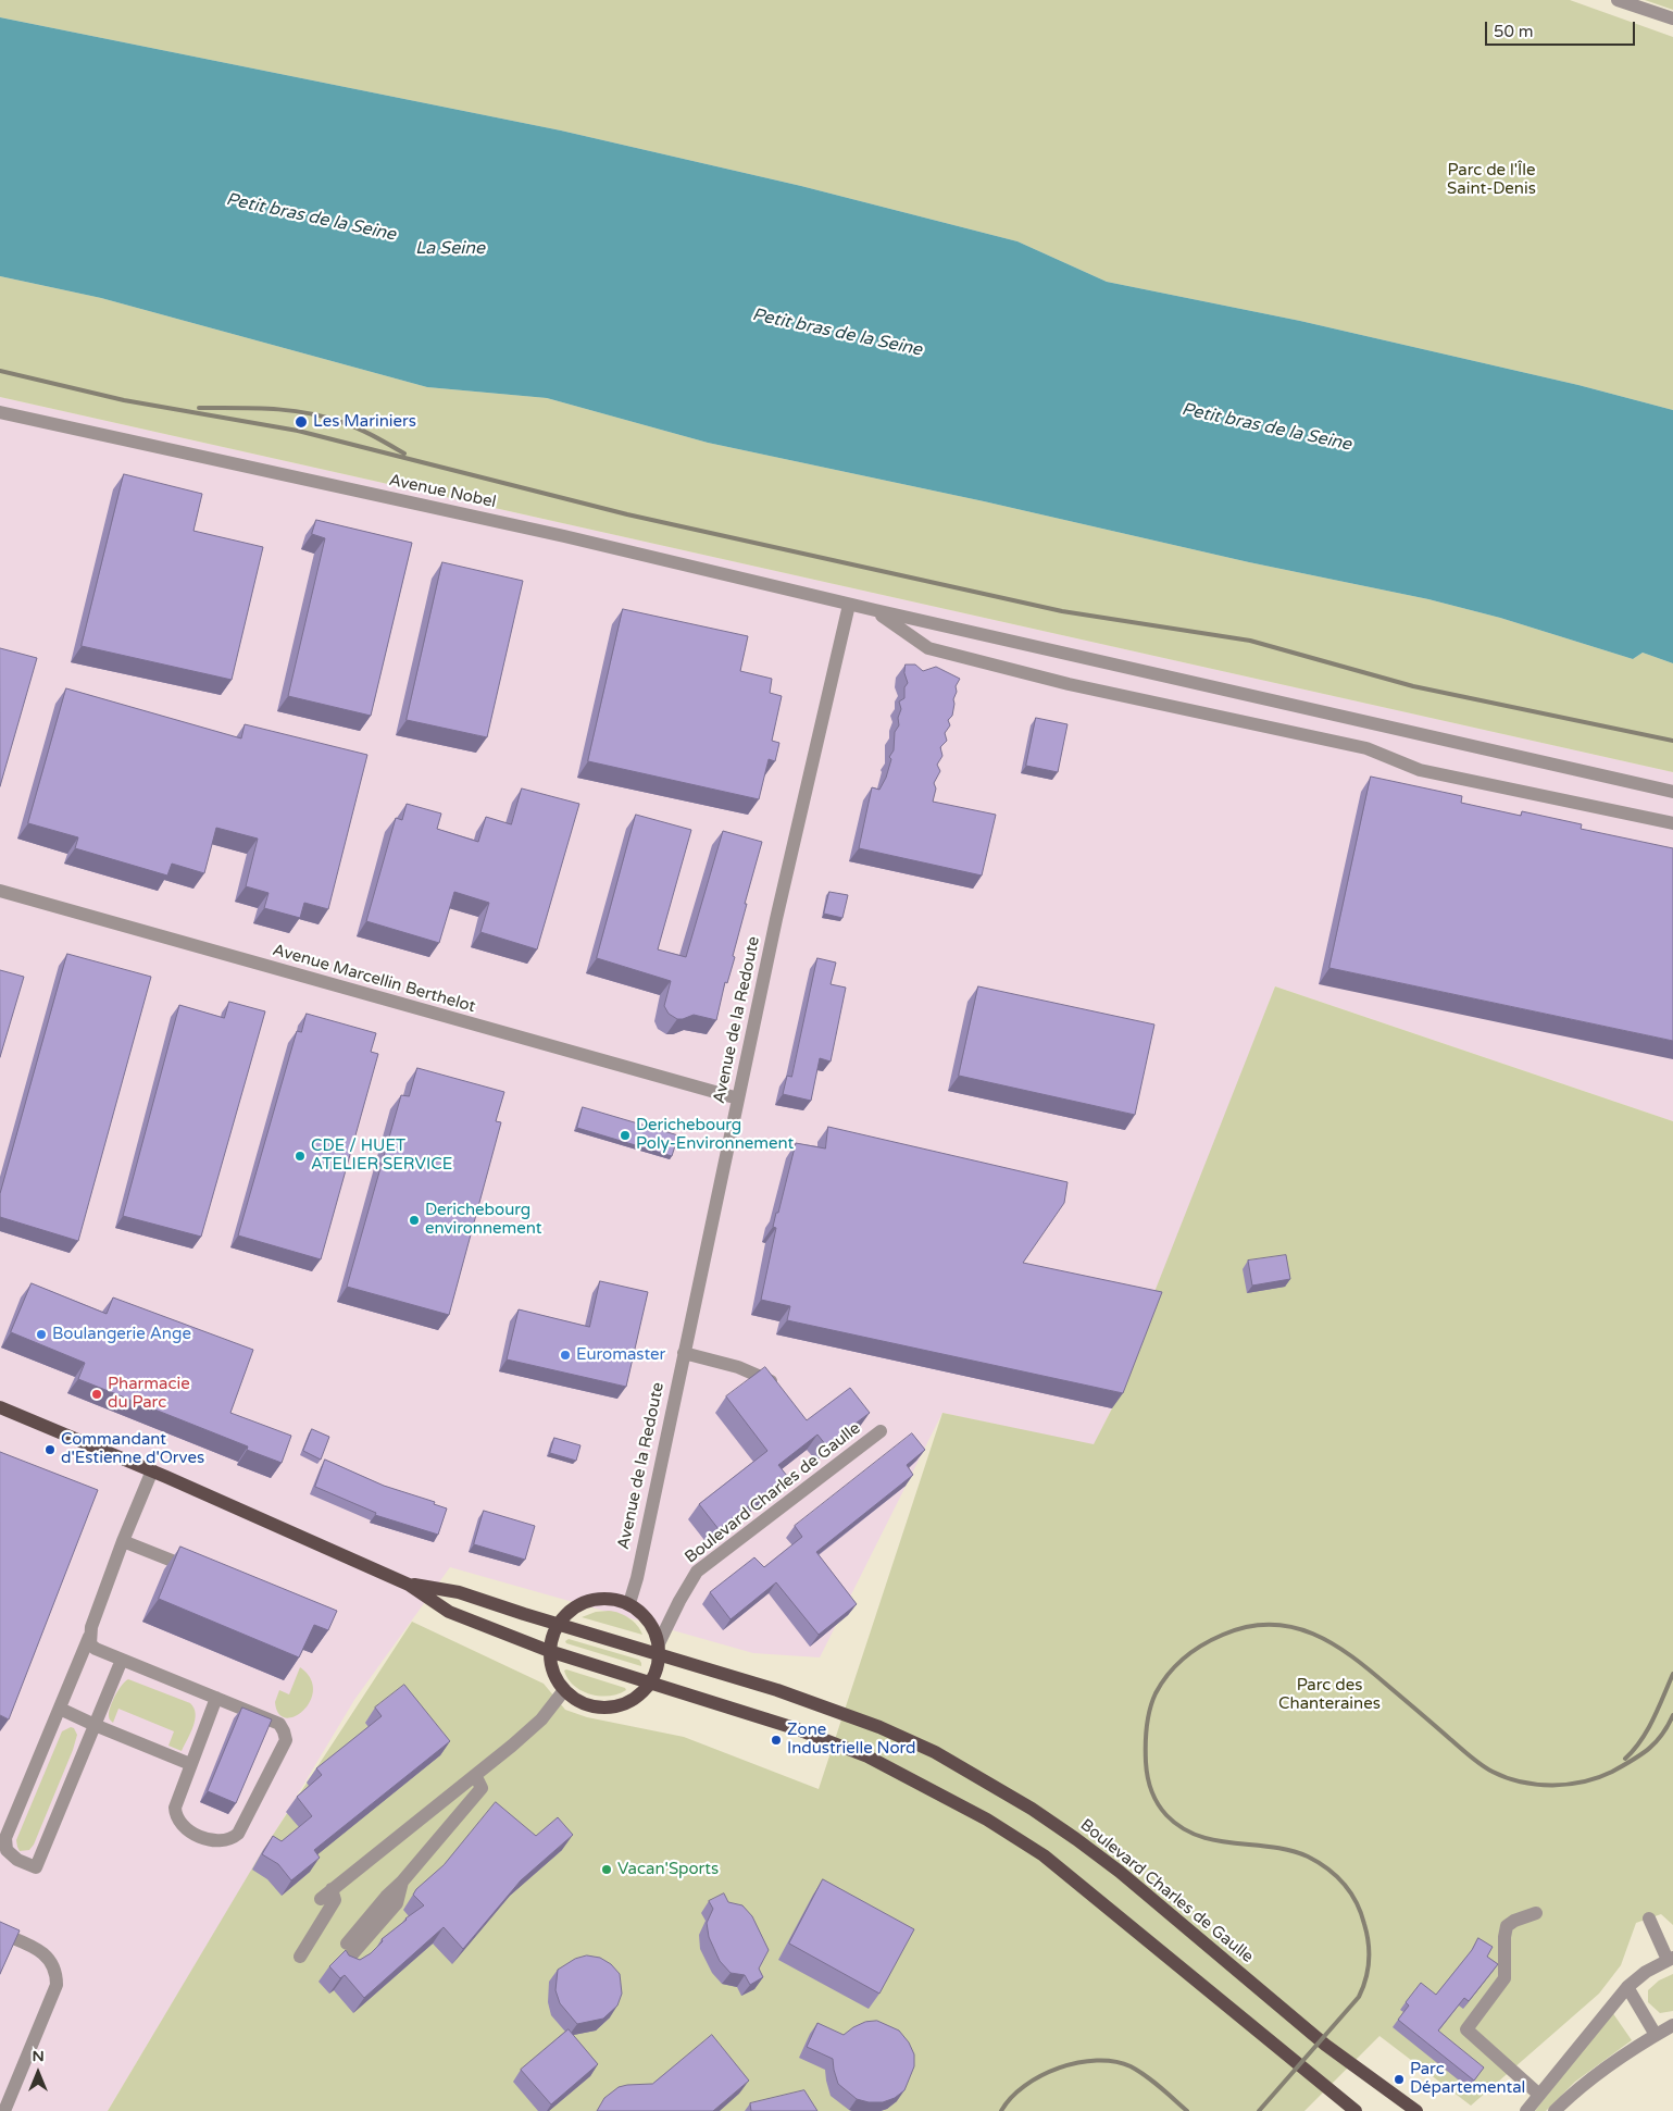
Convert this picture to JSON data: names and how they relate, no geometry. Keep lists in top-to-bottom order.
{
  "streets": {
    "main road": ["Boulevard Charles de Gaulle"],
    "street": ["Avenue Nobel", "Avenue Marcellin Berthelot", "Avenue de la Redoute"]
  },
  "crossings": [
    ["Avenue Nobel", "Avenue de la Redoute"],
    ["Avenue Marcellin Berthelot", "Avenue de la Redoute"]
  ],
  "water": ["Petit bras de la Seine", "La Seine"],
  "parks": ["Parc de l'Île Saint-Denis", "Parc des Chanteraines"],
  "places": [
    "Les Mariniers",
    "Derichebourg Poly-Environnement",
    "CDE / HUET ATELIER SERVICE",
    "Derichebourg environnement",
    "Boulangerie Ange",
    "Euromaster",
    "Pharmacie du Parc",
    "Commandant d'Estienne d'Orves",
    "Zone Industrielle Nord",
    "Vacan'Sports",
    "Parc Départemental"
  ],
  "scale_bar": "50 m",
  "north": "top"
}
